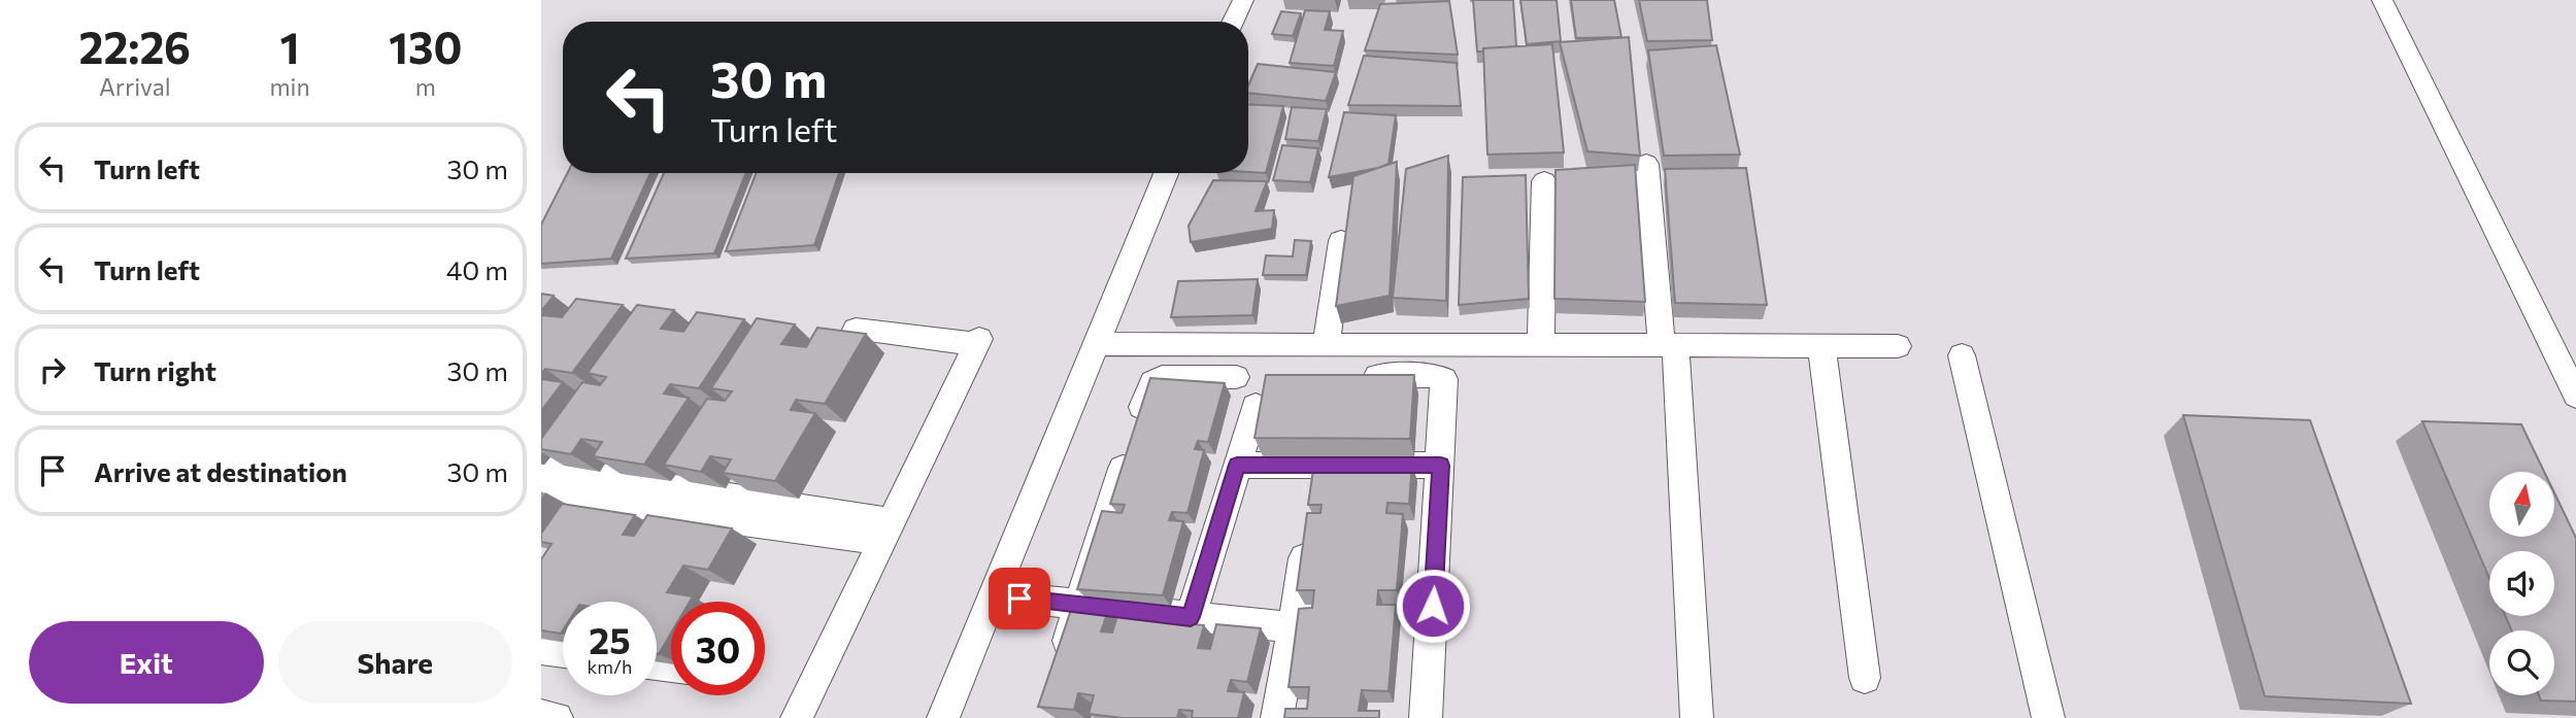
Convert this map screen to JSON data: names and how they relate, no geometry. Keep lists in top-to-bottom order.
{
  "north": "top",
  "page": {
    "eta": [
      "22:26",
      "Arrival",
      "1",
      "min",
      "130",
      "m"
    ],
    "turn": ["30 m", "Turn left"],
    "list": [
      {
        "name": "Turn left",
        "value": "30 m"
      },
      {
        "name": "Turn left",
        "value": "40 m"
      },
      {
        "name": "Turn right",
        "value": "30 m"
      },
      {
        "name": "Arrive at destination",
        "value": "30 m"
      }
    ],
    "speed": "25 km/h",
    "limit": "30",
    "buttons": ["Exit", "Share"]
  }
}
